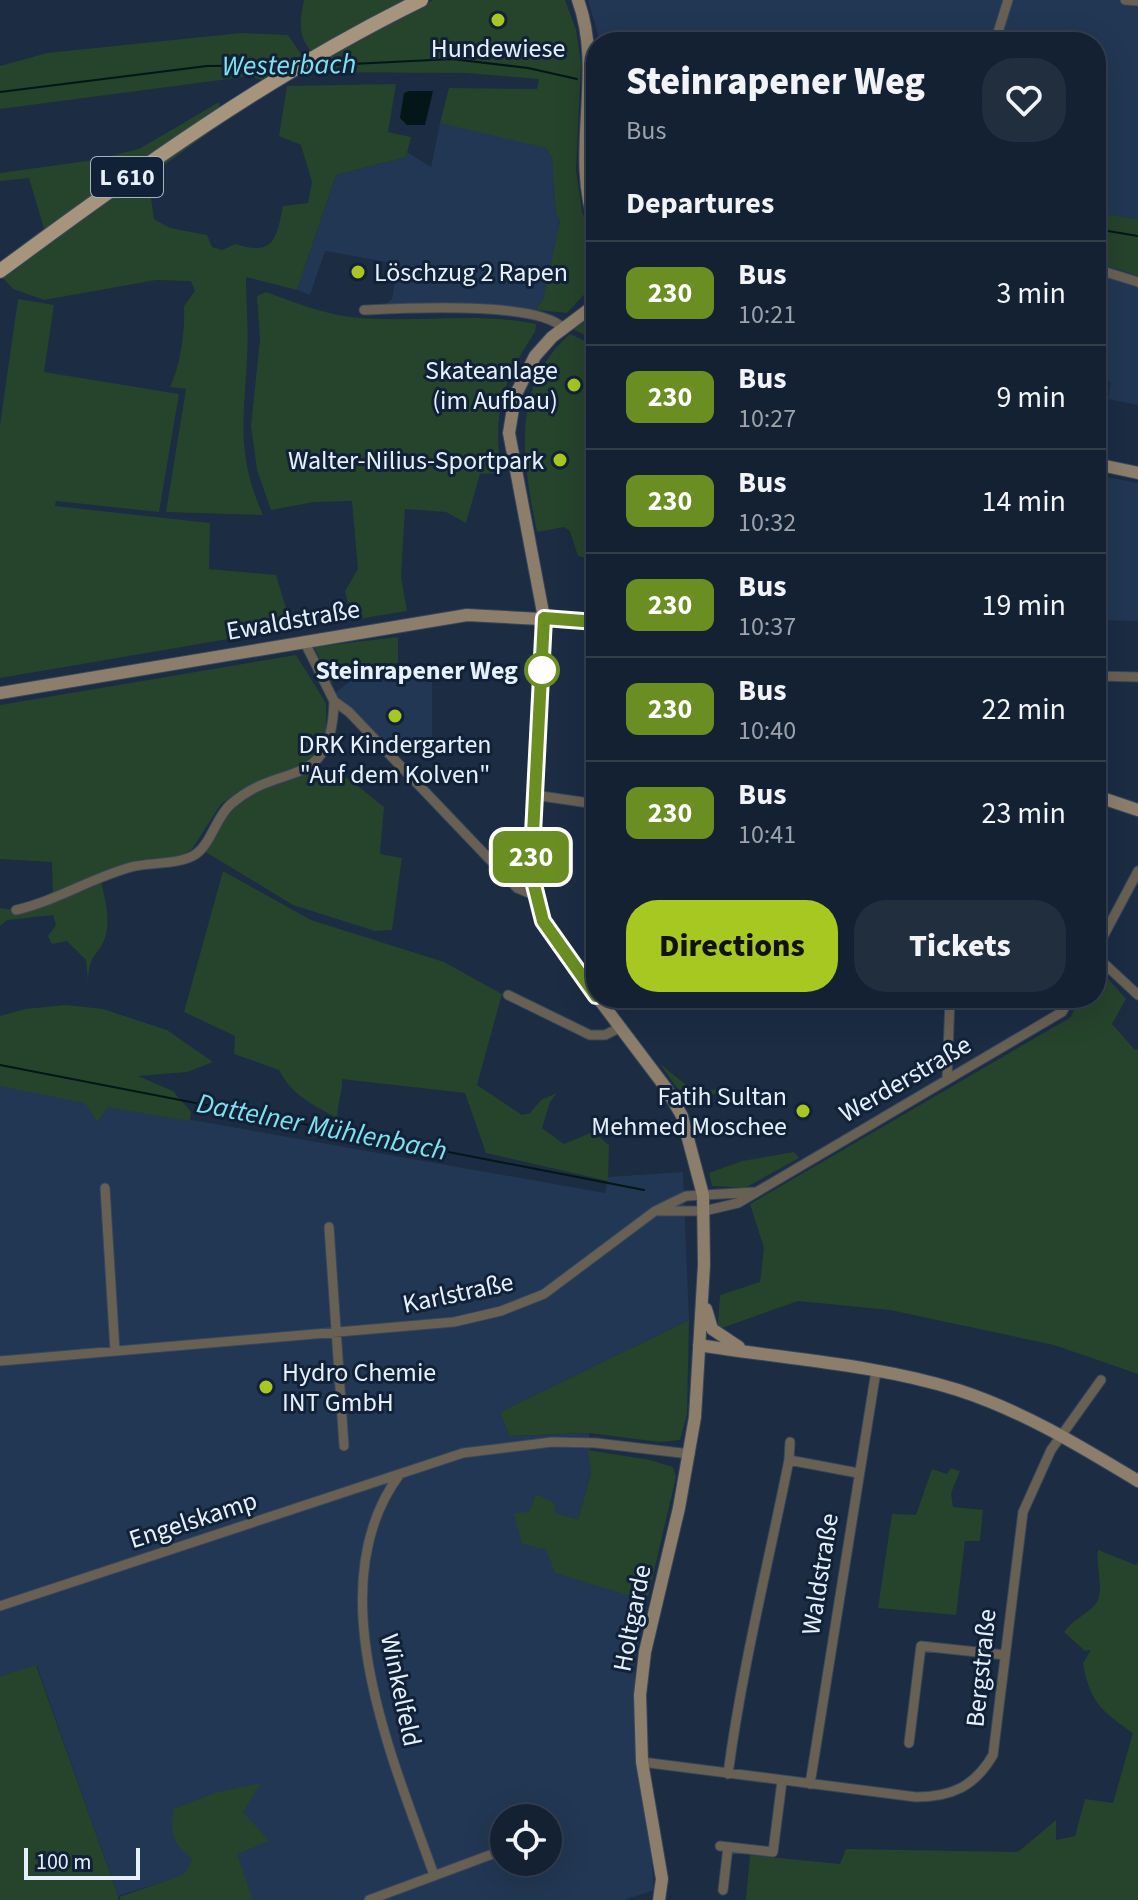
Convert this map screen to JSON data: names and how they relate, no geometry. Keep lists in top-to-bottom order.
{
  "streets": {
    "main road": ["L 610"],
    "street": [
      "Ewaldstraße",
      "Werderstraße",
      "Karlstraße",
      "Engelskamp",
      "Waldstraße",
      "Holtgarde",
      "Bergstraße",
      "Winkelfeld"
    ]
  },
  "crossings": [
    ["Werderstraße", "Karlstraße"],
    ["Engelskamp", "Winkelfeld"],
    ["Waldstraße", "Bergstraße"],
    ["Holtgarde", "Bergstraße"]
  ],
  "water": ["Westerbach", "Dattelner Mühlenbach"],
  "places": [
    "Hundewiese",
    "Löschzug 2 Rapen",
    "Skateanlage (im Aufbau)",
    "Walter-Nilius-Sportpark",
    "Steinrapener Weg",
    "DRK Kindergarten \"Auf dem Kolven\"",
    "Fatih Sultan Mehmed Moschee",
    "Hydro Chemie INT GmbH"
  ],
  "lines": ["bus line 230"],
  "scale_bar": "100 m",
  "page": {
    "on_map": "230",
    "heading": [
      ["Steinrapener Weg", "Bus"],
      "Departures"
    ],
    "list": [
      {
        "mark": "230",
        "name": "Bus",
        "note": "10:21",
        "value": "3 min"
      },
      {
        "mark": "230",
        "name": "Bus",
        "note": "10:27",
        "value": "9 min"
      },
      {
        "mark": "230",
        "name": "Bus",
        "note": "10:32",
        "value": "14 min"
      },
      {
        "mark": "230",
        "name": "Bus",
        "note": "10:37",
        "value": "19 min"
      },
      {
        "mark": "230",
        "name": "Bus",
        "note": "10:40",
        "value": "22 min"
      },
      {
        "mark": "230",
        "name": "Bus",
        "note": "10:41",
        "value": "23 min"
      }
    ],
    "buttons": ["Directions", "Tickets"],
    "scale": "100 m"
  }
}
